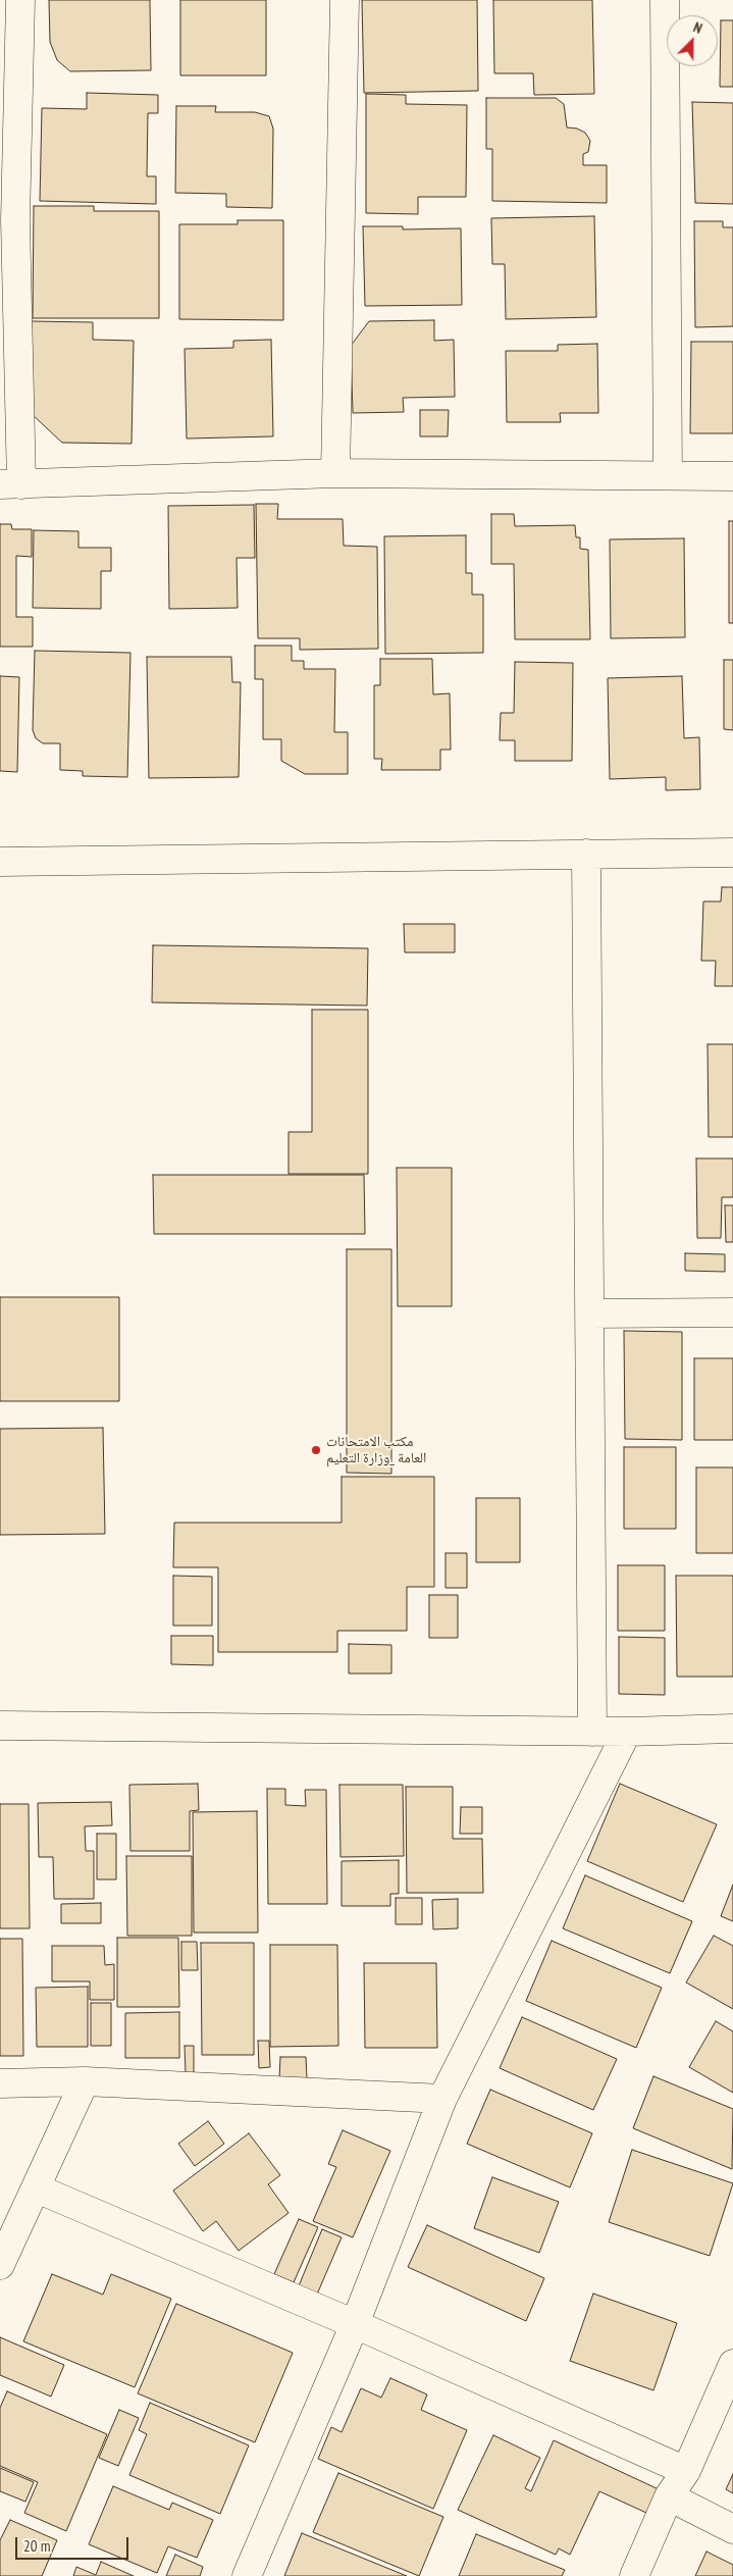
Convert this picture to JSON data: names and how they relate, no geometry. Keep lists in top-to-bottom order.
{
  "places": ["مكتب الامتحانات العامة _وزارة التعليم"],
  "scale_bar": "20 m",
  "north": "top right"
}
